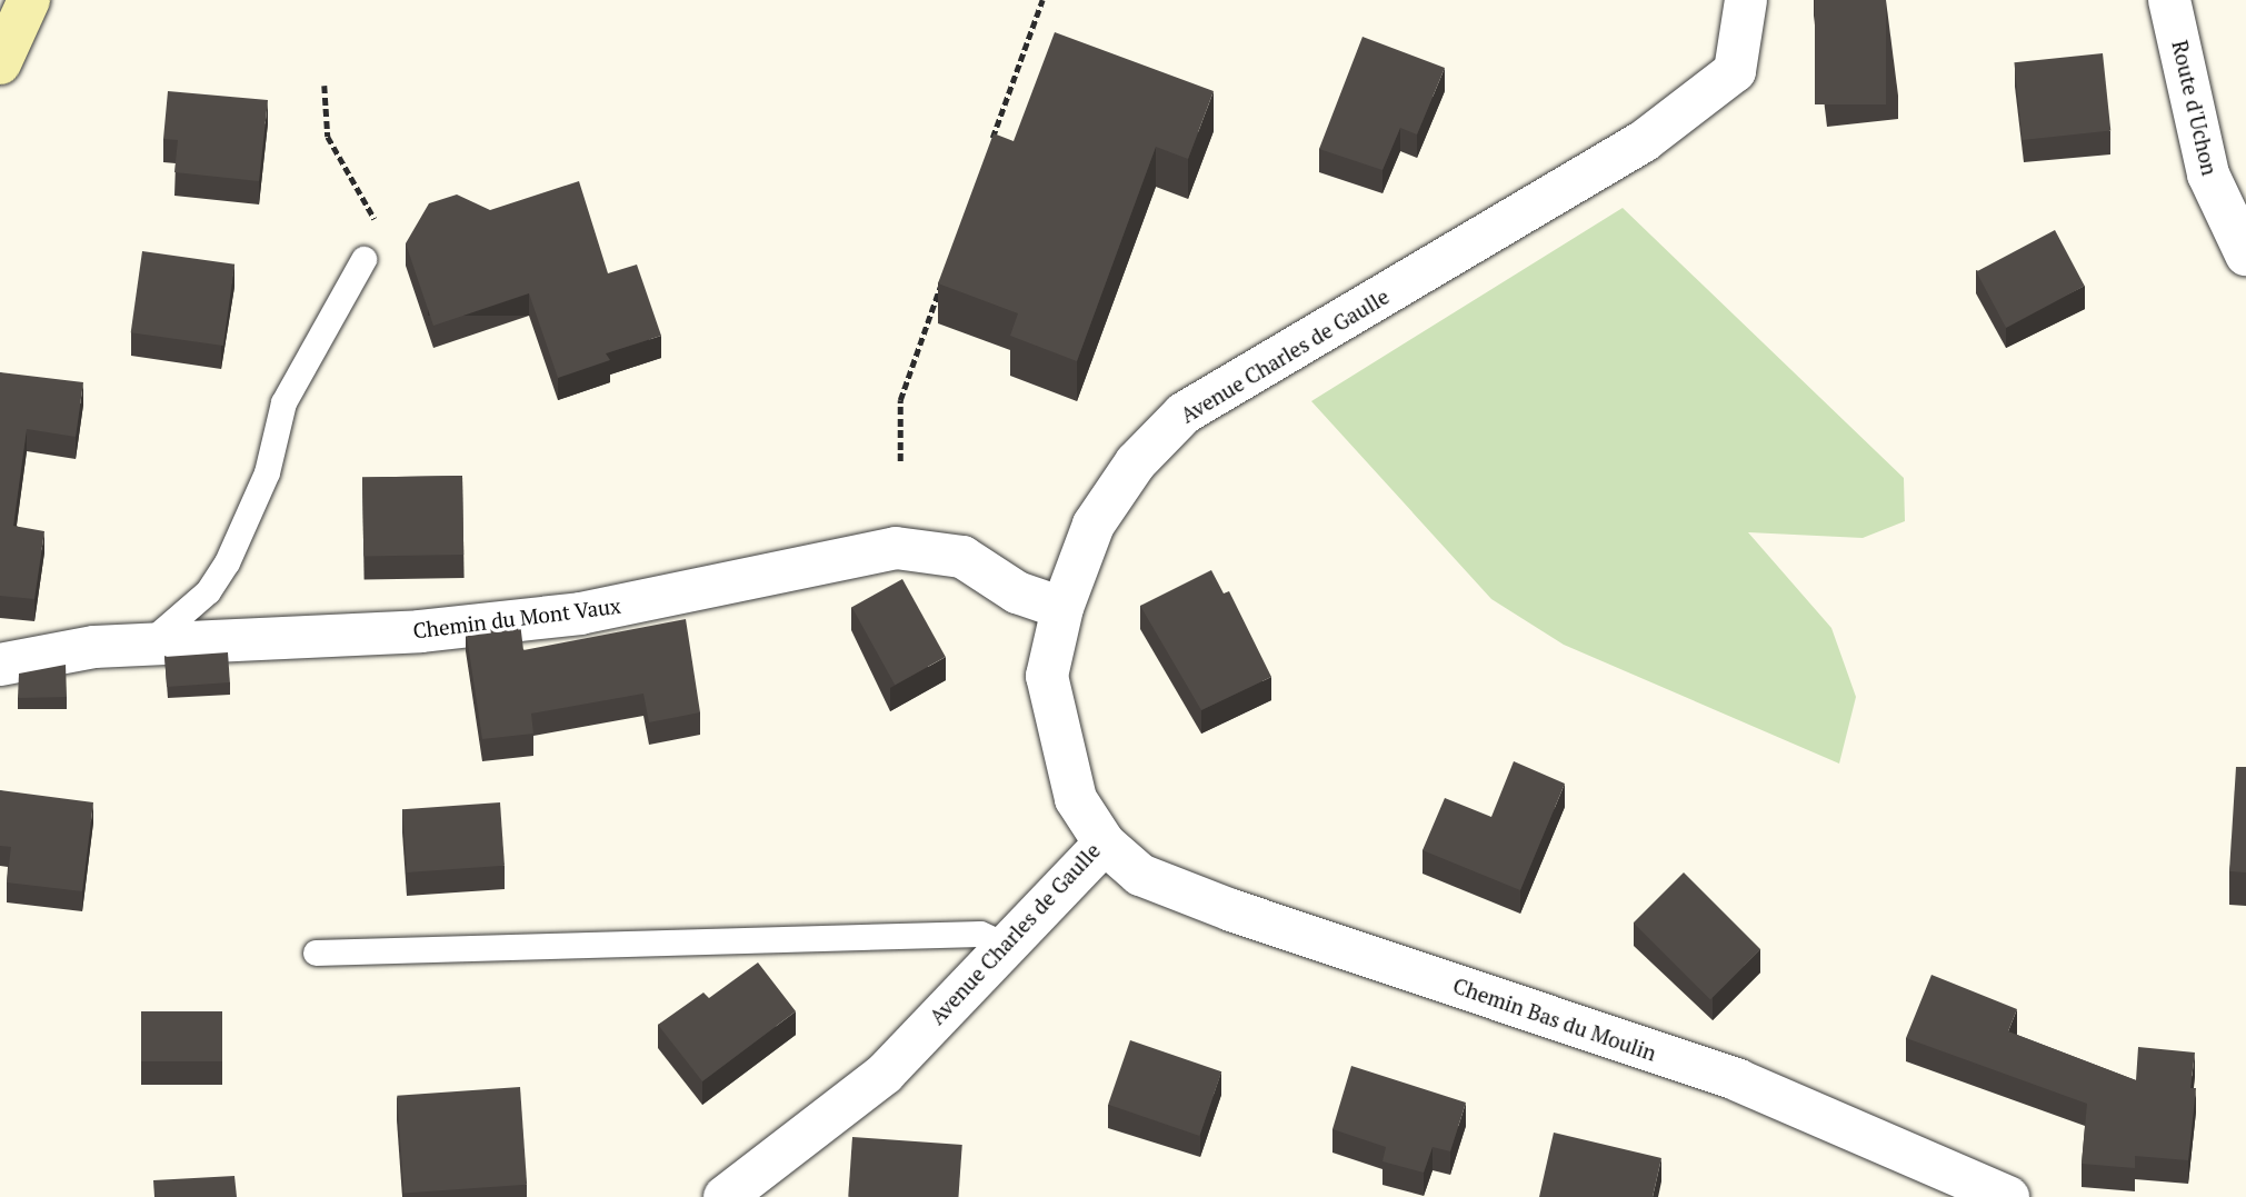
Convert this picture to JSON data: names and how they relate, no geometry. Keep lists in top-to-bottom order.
{
  "streets": {
    "street": [
      "Route d'Uchon",
      "Avenue Charles de Gaulle",
      "Chemin du Mont Vaux",
      "Chemin Bas du Moulin"
    ]
  },
  "crossings": [
    ["Avenue Charles de Gaulle", "Chemin du Mont Vaux"],
    ["Avenue Charles de Gaulle", "Chemin Bas du Moulin"]
  ]
}
